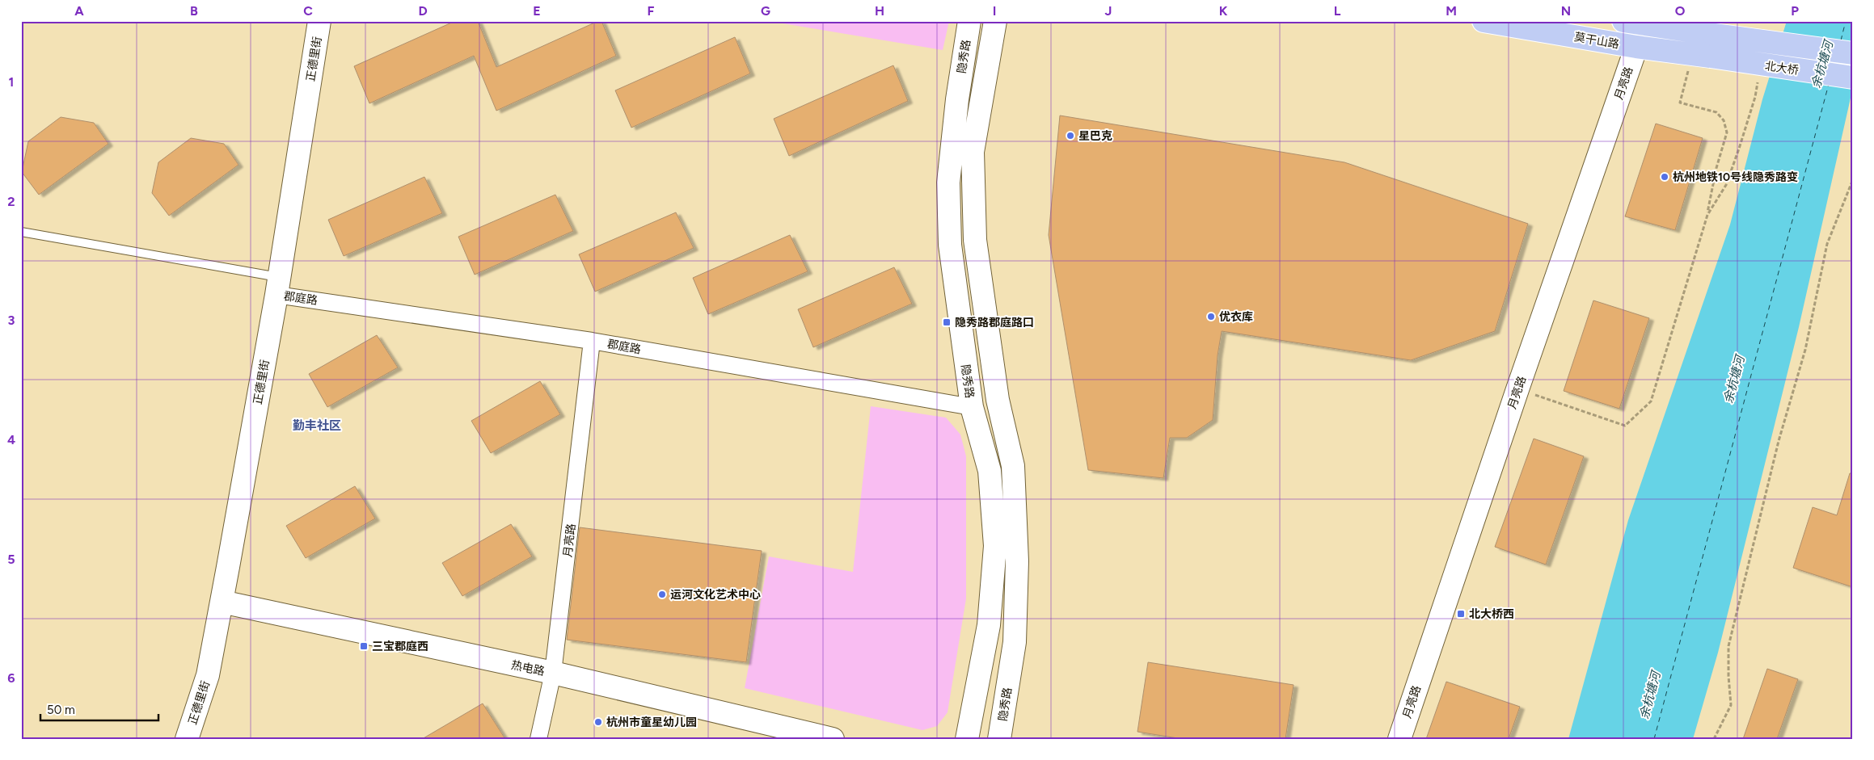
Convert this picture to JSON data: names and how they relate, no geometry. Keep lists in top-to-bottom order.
{
  "streets": {
    "main road": ["莫干山路", "北大桥"],
    "street": [
      "隐秀路",
      "正德里街",
      "月亮路",
      "郡庭路",
      "热电路"
    ]
  },
  "crossings": [
    ["莫干山路", "北大桥"],
    ["莫干山路", "月亮路"],
    ["隐秀路", "郡庭路"],
    ["正德里街", "郡庭路"],
    ["正德里街", "热电路"],
    ["月亮路", "郡庭路"],
    ["月亮路", "热电路"]
  ],
  "districts": ["勤丰社区"],
  "water": ["余杭塘河"],
  "places": {
    "other": [
      "星巴克",
      "杭州地铁10号线隐秀路变",
      "优衣库",
      "运河文化艺术中心",
      "杭州市童星幼儿园"
    ],
    "transit": ["隐秀路郡庭路口", "北大桥西", "三宝郡庭西"]
  },
  "scale_bar": "50 m",
  "grid": {
    "columns": [
      "A",
      "B",
      "C",
      "D",
      "E",
      "F",
      "G",
      "H",
      "I",
      "J",
      "K",
      "L",
      "M",
      "N",
      "O",
      "P"
    ],
    "rows": [
      "1",
      "2",
      "3",
      "4",
      "5",
      "6"
    ]
  }
}
